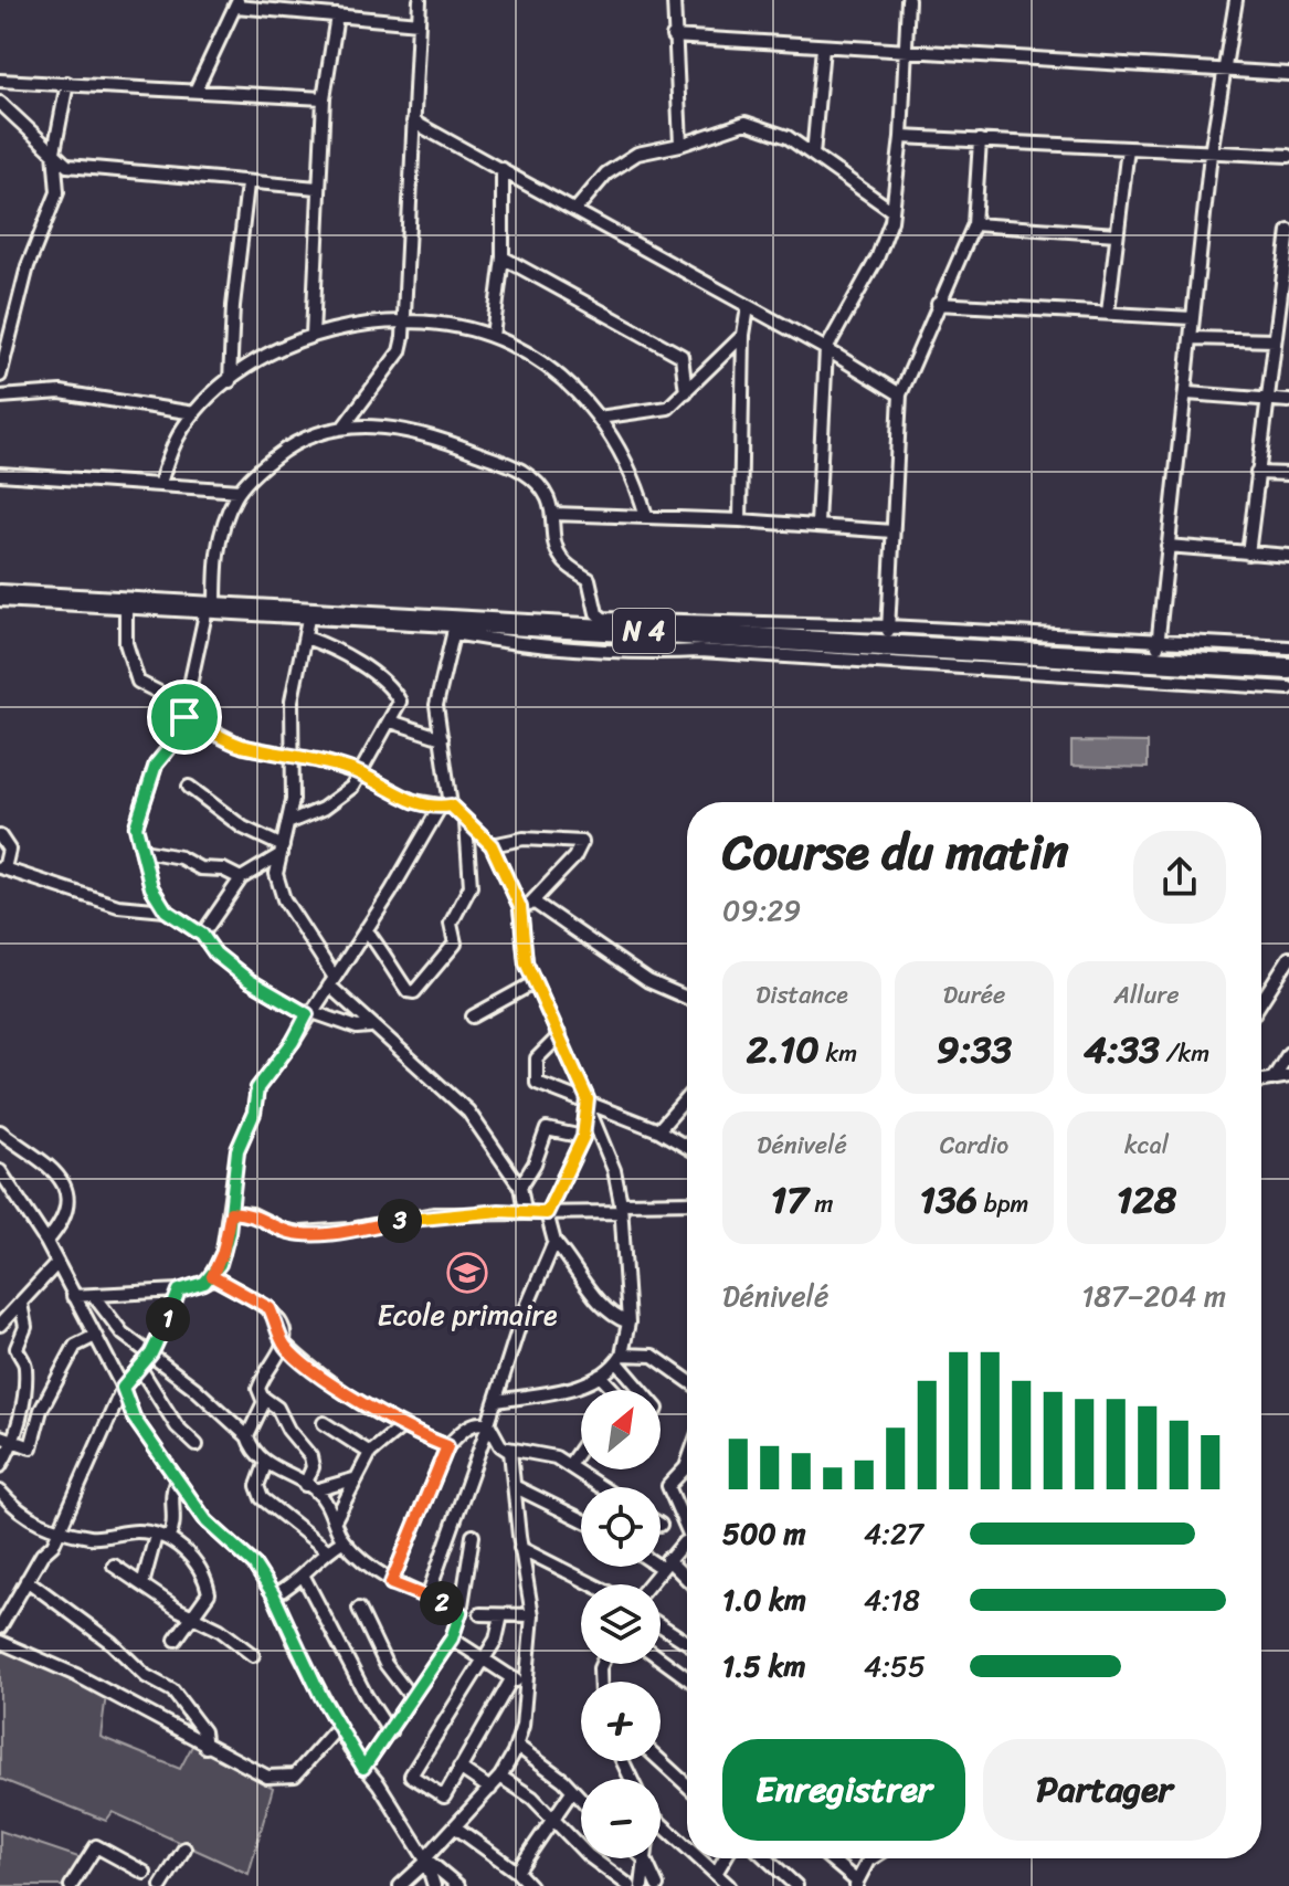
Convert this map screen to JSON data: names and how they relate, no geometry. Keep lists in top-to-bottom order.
{
  "streets": {
    "highway": ["N 4"]
  },
  "places": {
    "school or university": ["Ecole primaire"]
  },
  "north": "top right",
  "page": {
    "heading": ["Course du matin", "09:29"],
    "stats": [
      ["Distance", "2.10 km"],
      ["Durée", "9:33"],
      ["Allure", "4:33 /km"],
      ["Dénivelé", "17 m"],
      ["Cardio", "136 bpm"],
      ["kcal", "128"]
    ],
    "pins": ["3", "1", "2"],
    "chart": ["Dénivelé", "187–204 m"],
    "map_buttons": ["+", "−"],
    "list": [
      {
        "name": "500 m",
        "note": "4:27"
      },
      {
        "name": "1.0 km",
        "note": "4:18"
      },
      {
        "name": "1.5 km",
        "note": "4:55"
      }
    ],
    "buttons": ["Enregistrer", "Partager"]
  }
}
